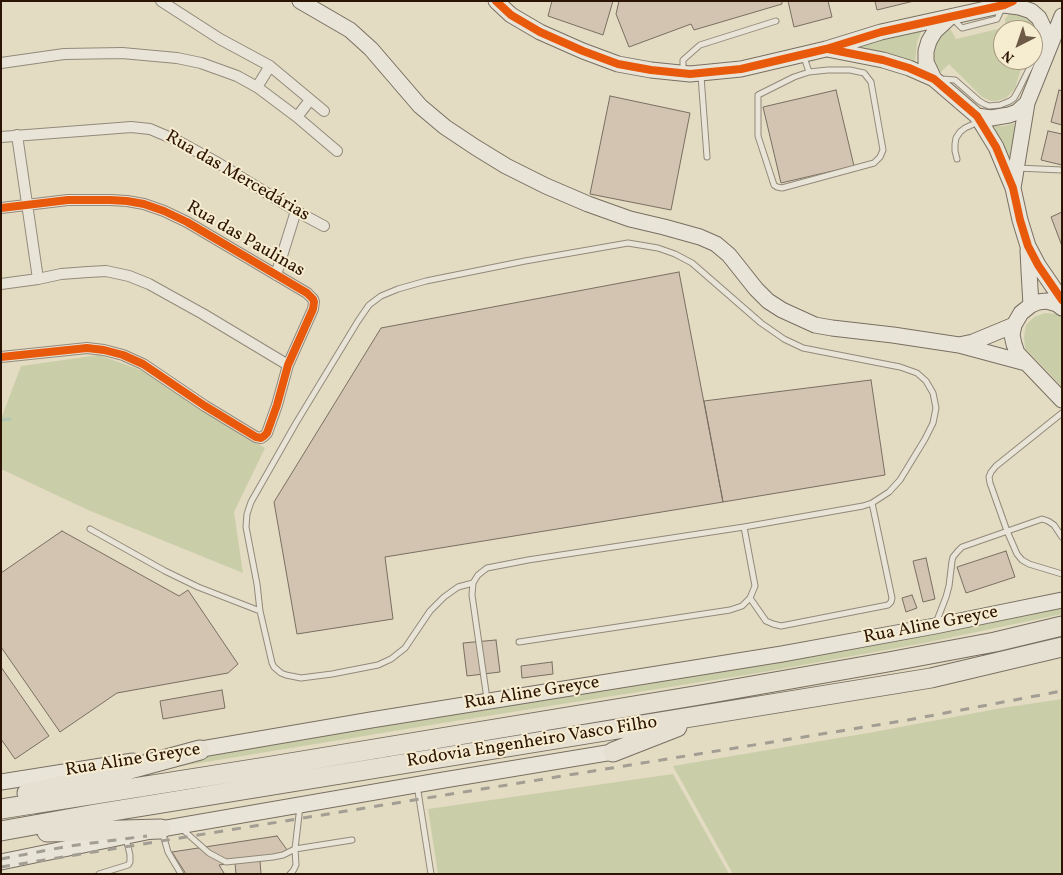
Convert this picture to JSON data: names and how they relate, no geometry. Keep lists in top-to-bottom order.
{
  "streets": {
    "highway": ["Rodovia Engenheiro Vasco Filho"],
    "main road": ["Rua Aline Greyce"],
    "street": ["Rua das Mercedárias", "Rua das Paulinas"]
  },
  "north": "bottom left"
}
